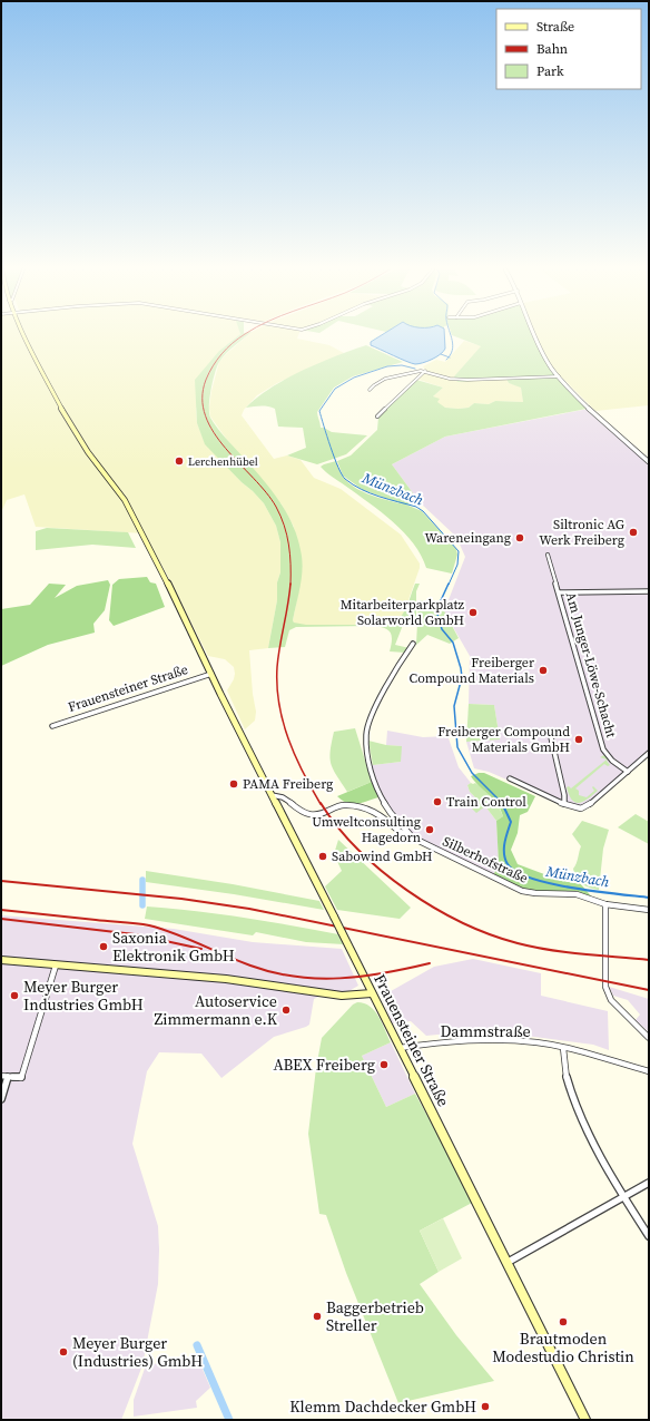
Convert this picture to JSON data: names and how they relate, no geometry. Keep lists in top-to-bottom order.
{
  "streets": {
    "main road": ["Frauensteiner Straße"],
    "street": ["Am Junger-Löwe-Schacht", "Silberhofstraße", "Dammstraße"]
  },
  "crossings": [
    ["Frauensteiner Straße", "Silberhofstraße"],
    ["Frauensteiner Straße", "Dammstraße"]
  ],
  "water": ["Münzbach"],
  "places": [
    "Lerchenhübel",
    "Siltronic AG Werk Freiberg",
    "Wareneingang",
    "Mitarbeiterparkplatz Solarworld GmbH",
    "Freiberger Compound Materials",
    "Freiberger Compound Materials GmbH",
    "PAMA Freiberg",
    "Train Control",
    "Umweltconsulting Hagedorn",
    "Sabowind GmbH",
    "Saxonia Elektronik GmbH",
    "Meyer Burger Industries GmbH",
    "Autoservice Zimmermann e.K",
    "ABEX Freiberg",
    "Baggerbetrieb Streller",
    "Brautmoden Modestudio Christin",
    "Meyer Burger (Industries) GmbH",
    "Klemm Dachdecker GmbH"
  ],
  "legend": ["Straße", "Bahn", "Park"]
}
